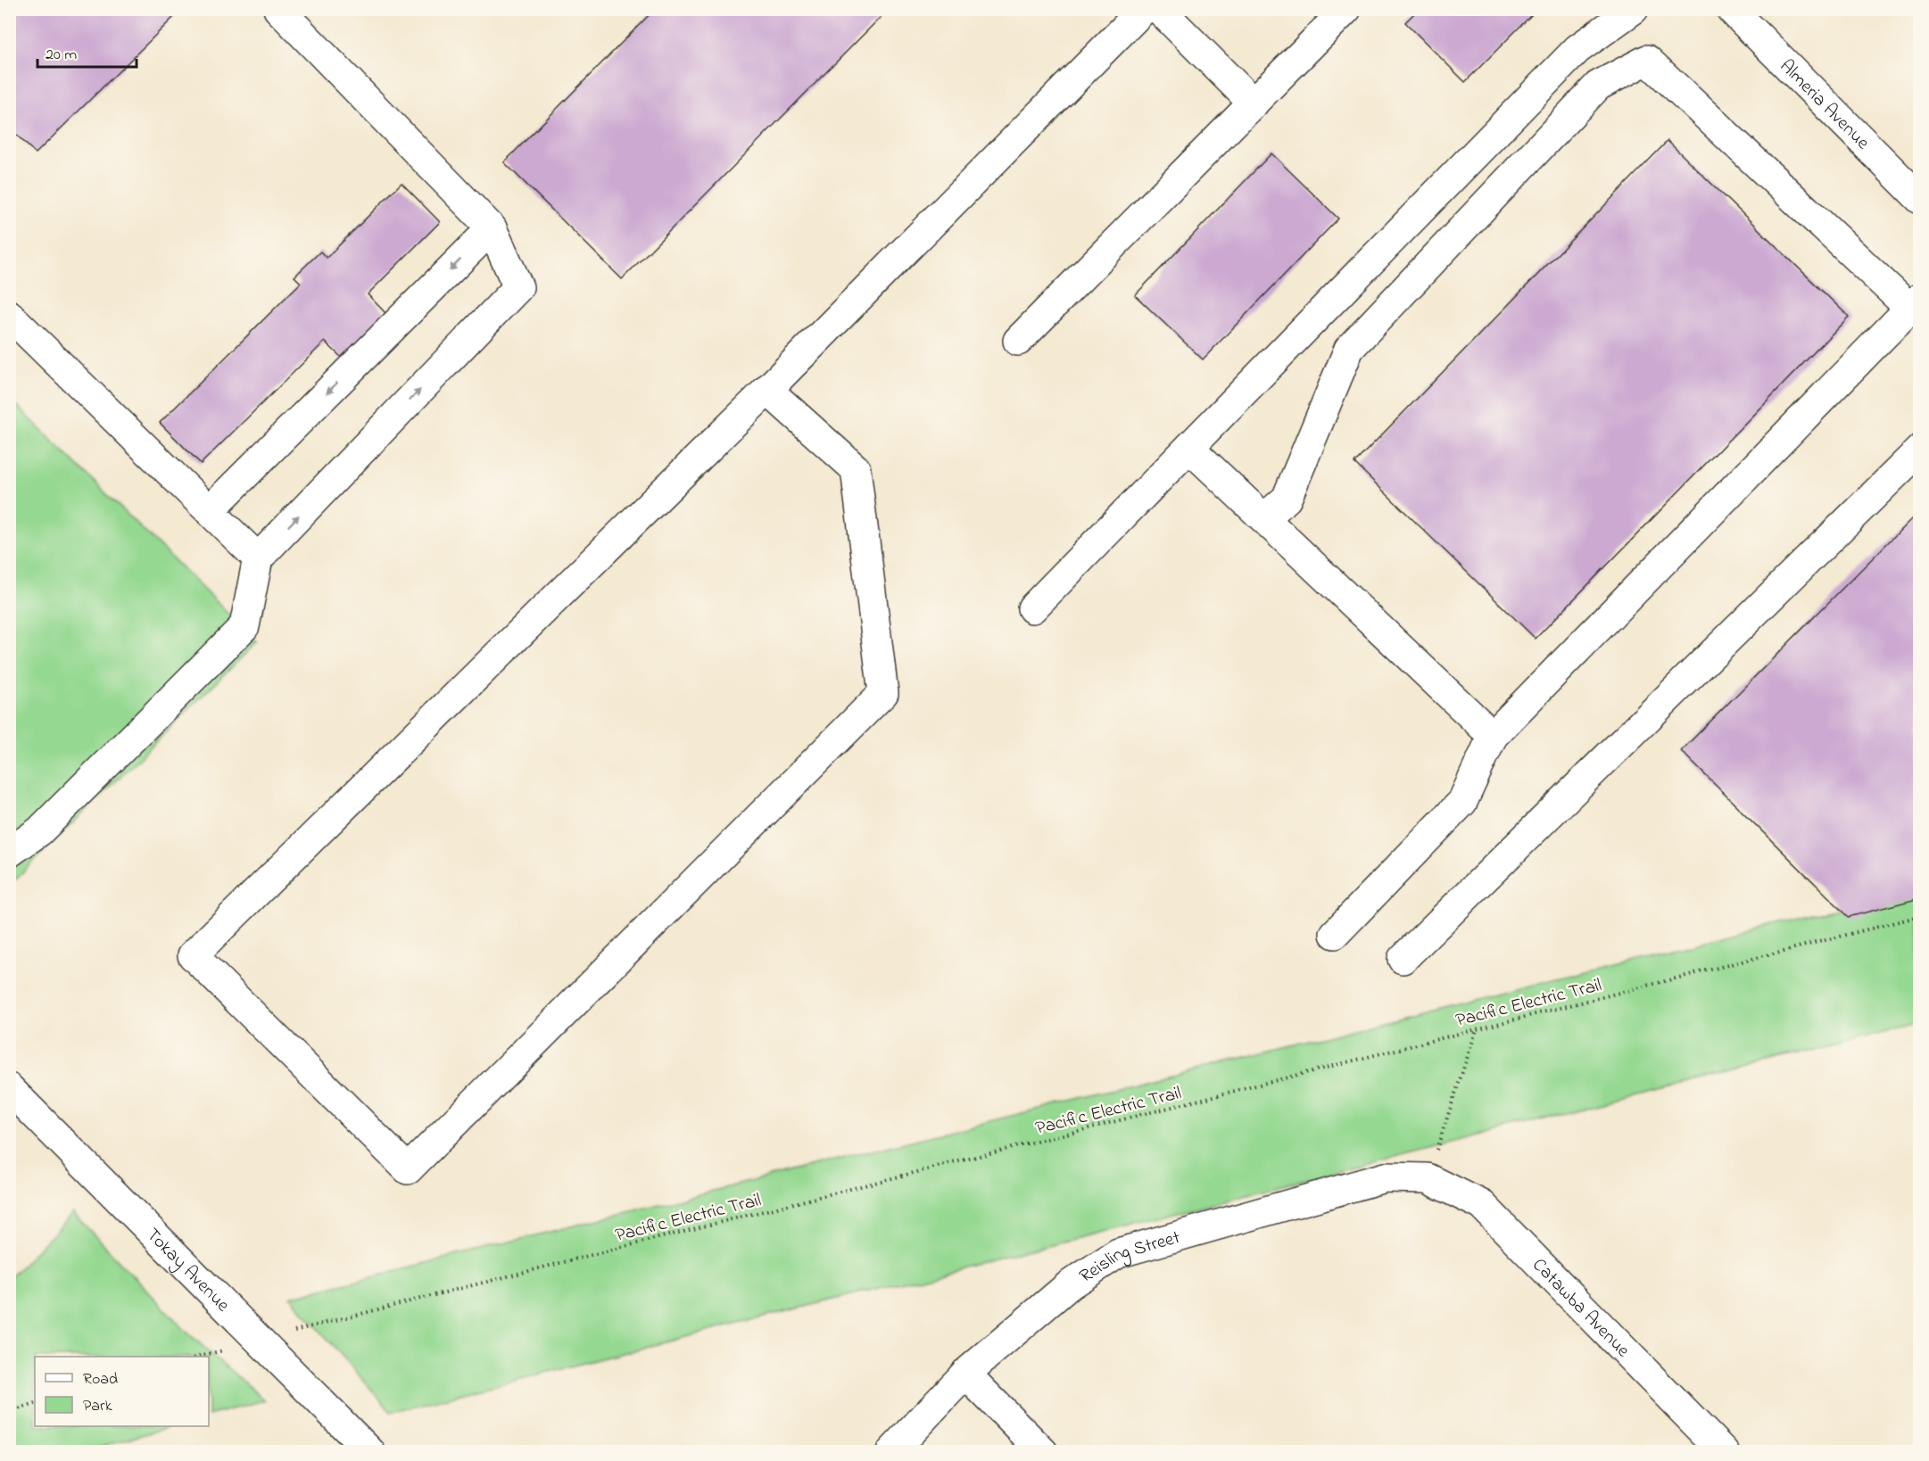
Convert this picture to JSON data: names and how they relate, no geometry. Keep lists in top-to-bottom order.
{
  "streets": {
    "street": [
      "Almeria Avenue",
      "Reisling Street",
      "Tokay Avenue",
      "Catawba Avenue"
    ],
    "path": ["Pacific Electric Trail"]
  },
  "crossings": [
    ["Reisling Street", "Catawba Avenue"]
  ],
  "legend": ["Road", "Park"],
  "scale_bar": "20 m"
}
